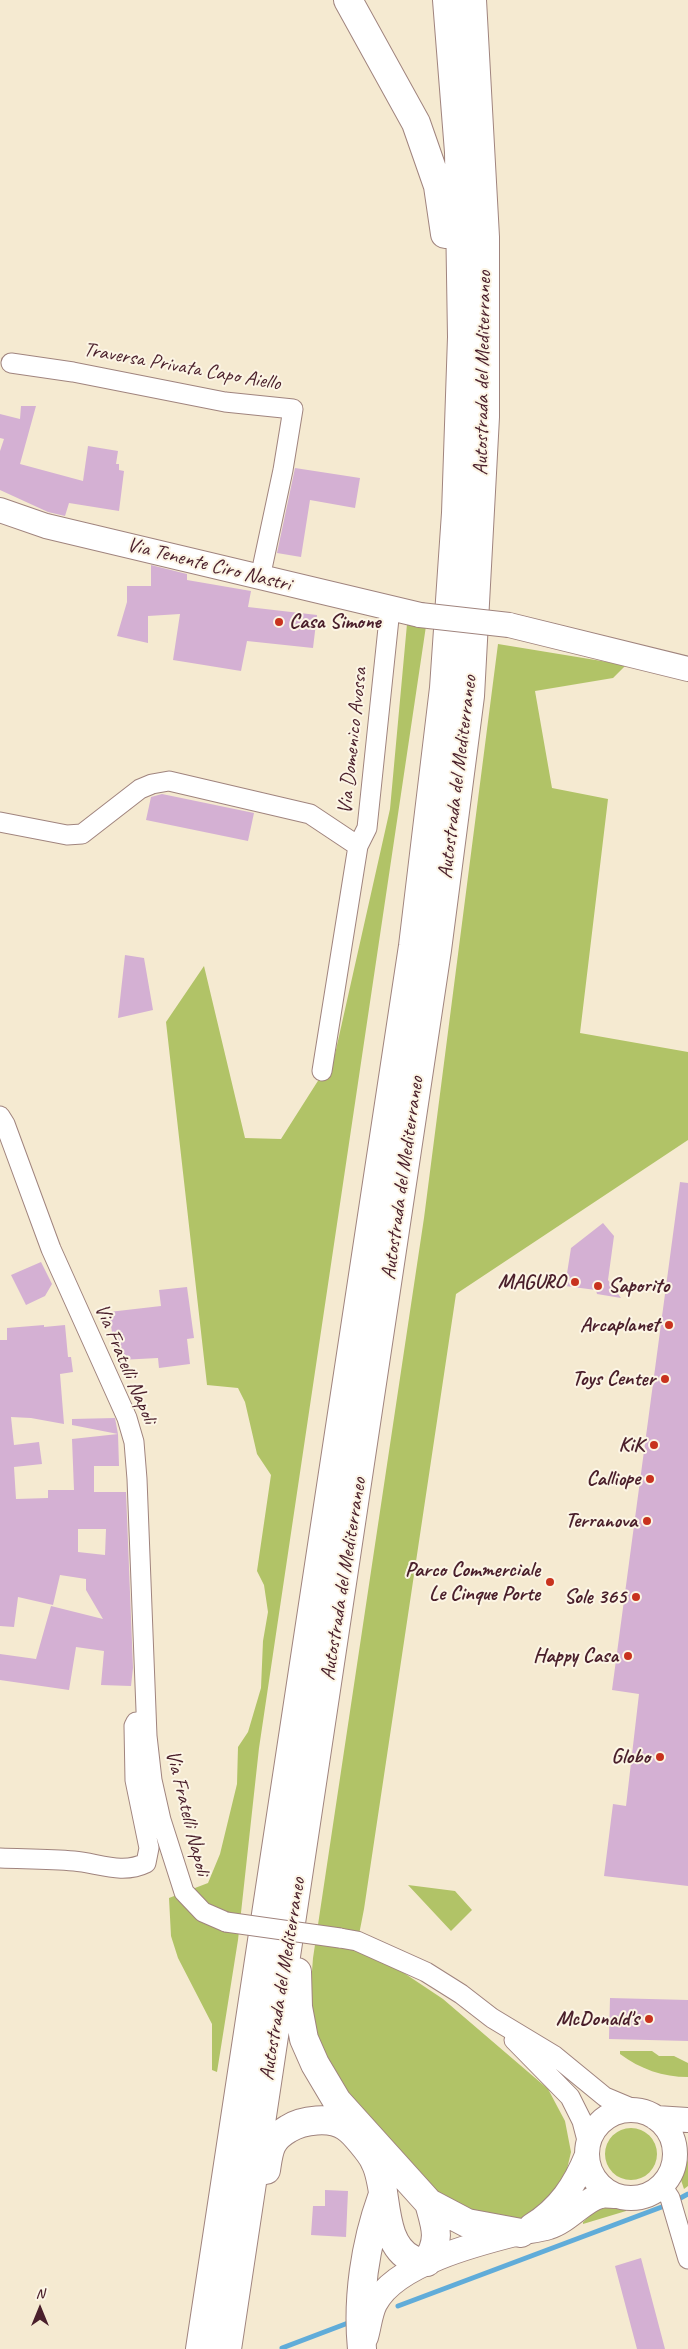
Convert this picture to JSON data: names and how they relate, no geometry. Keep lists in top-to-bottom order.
{
  "streets": {
    "highway": ["Autostrada del Mediterraneo"],
    "street": [
      "Traversa Privata Capo Aiello",
      "Via Tenente Ciro Nastri",
      "Via Domenico Avossa",
      "Via Fratelli Napoli"
    ]
  },
  "crossings": [
    ["Traversa Privata Capo Aiello", "Via Tenente Ciro Nastri"],
    ["Via Tenente Ciro Nastri", "Via Domenico Avossa"]
  ],
  "places": [
    "Casa Simone",
    "MAGURO",
    "Saporito",
    "Arcaplanet",
    "Toys Center",
    "KiK",
    "Calliope",
    "Terranova",
    "Parco Commerciale Le Cinque Porte",
    "Sole 365",
    "Happy Casa",
    "Globo",
    "McDonald's"
  ],
  "north": "top"
}
